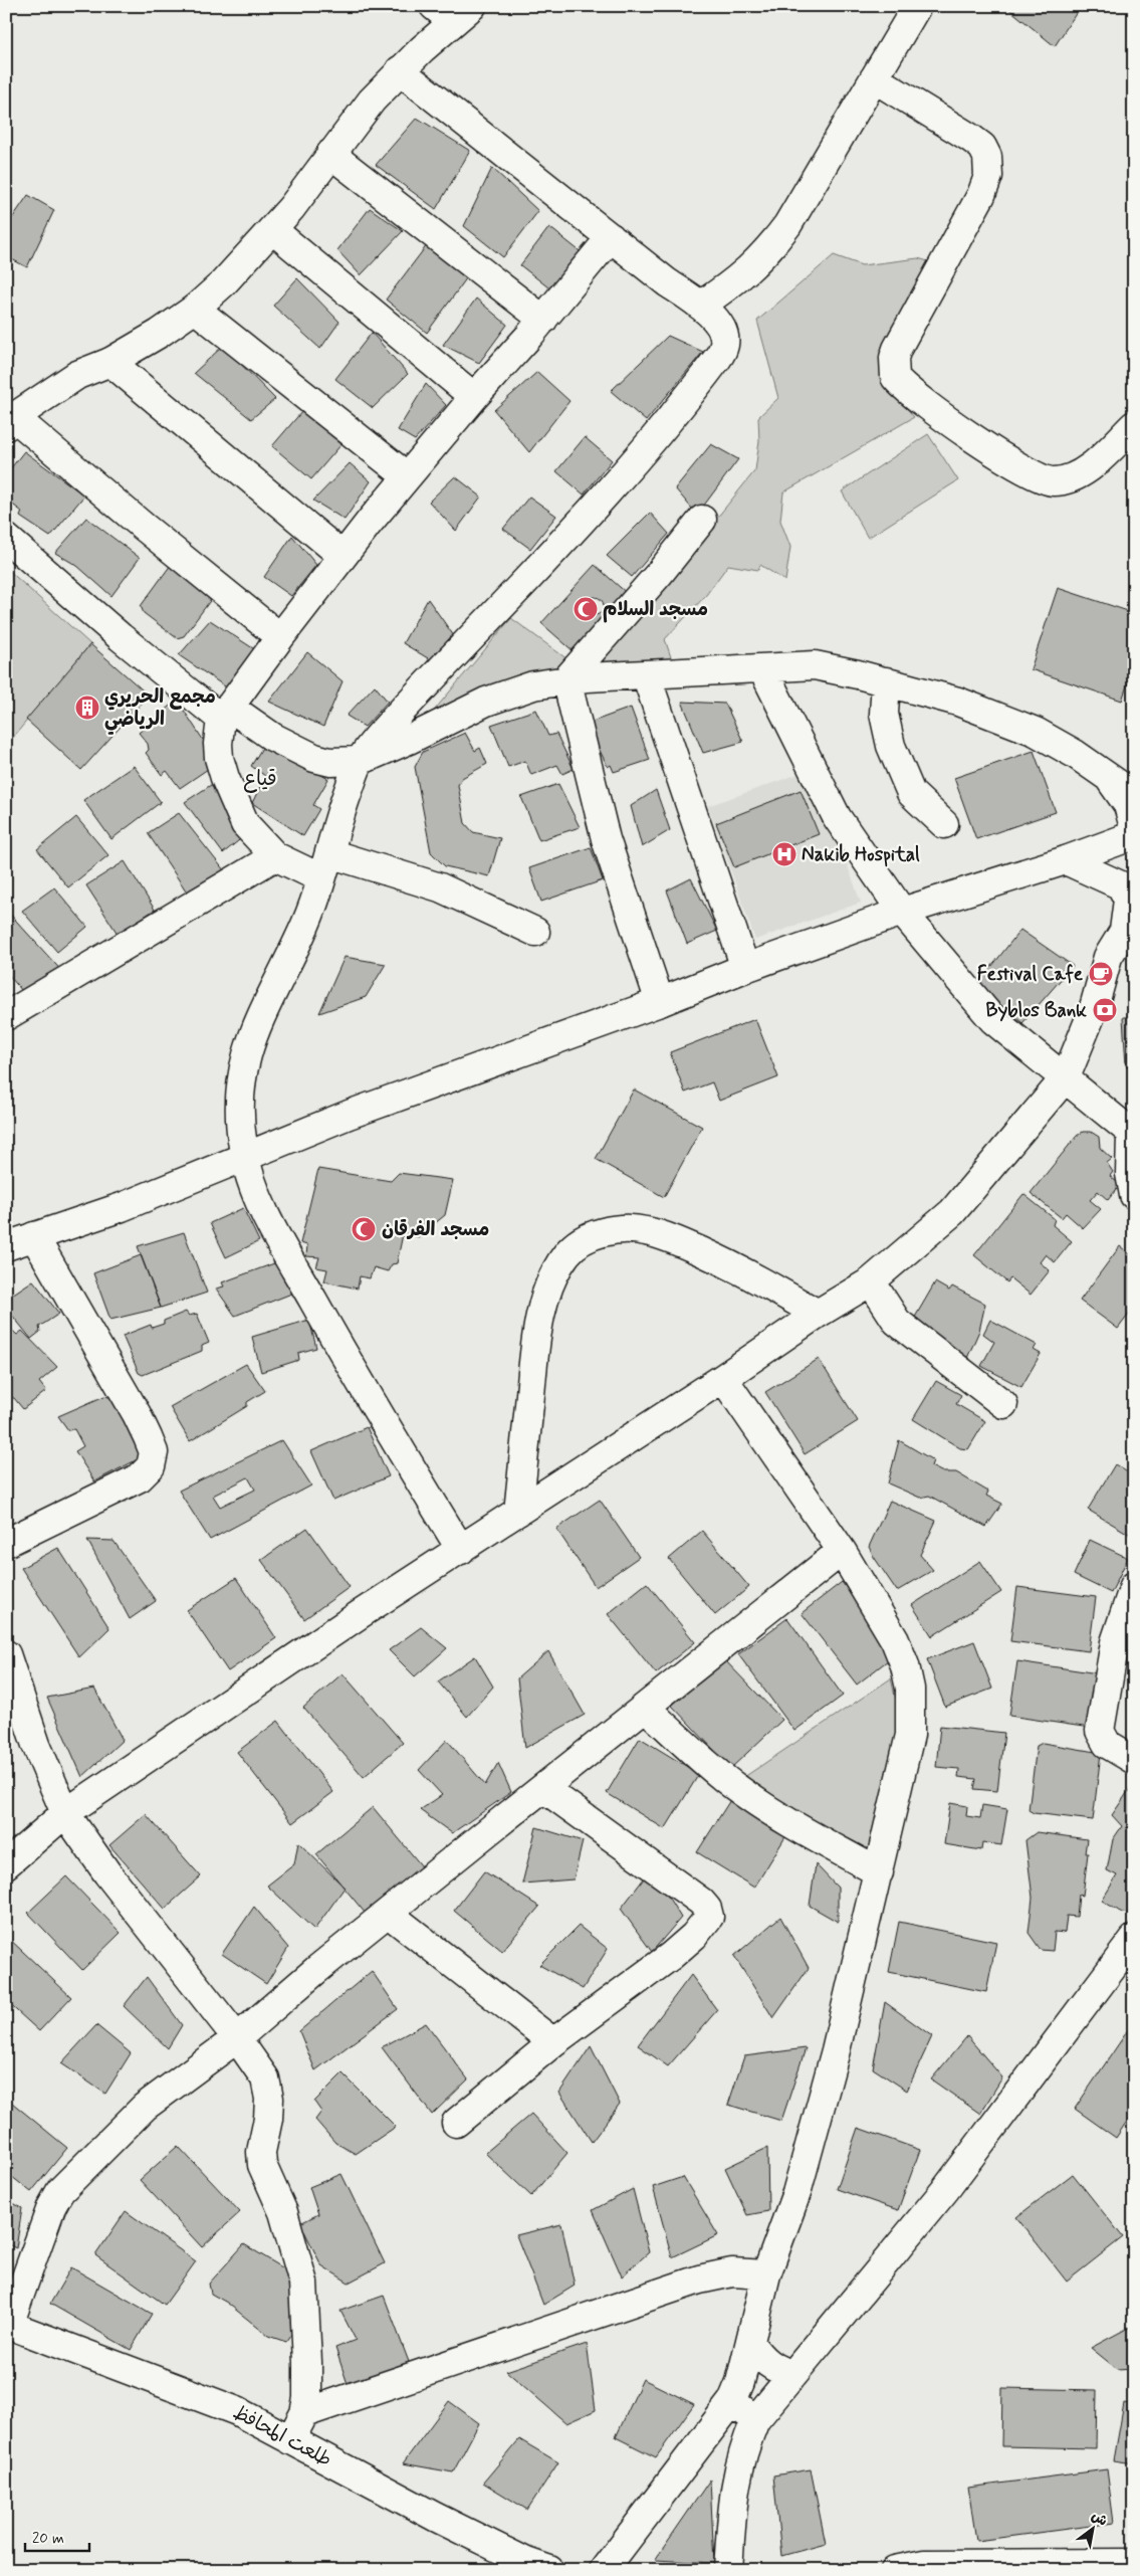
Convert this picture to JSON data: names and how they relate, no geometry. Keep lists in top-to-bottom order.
{
  "streets": {
    "street": ["طلعت المحافظ"]
  },
  "districts": ["قياع"],
  "places": {
    "mosque": ["مسجد السلام", "مسجد الفرقان"],
    "building": ["مجمع الحريري الرياضي"],
    "hospital": ["Nakib Hospital"],
    "cafe": ["Festival Cafe"],
    "bank": ["Byblos Bank"]
  },
  "scale_bar": "20 m",
  "north": "top right"
}
